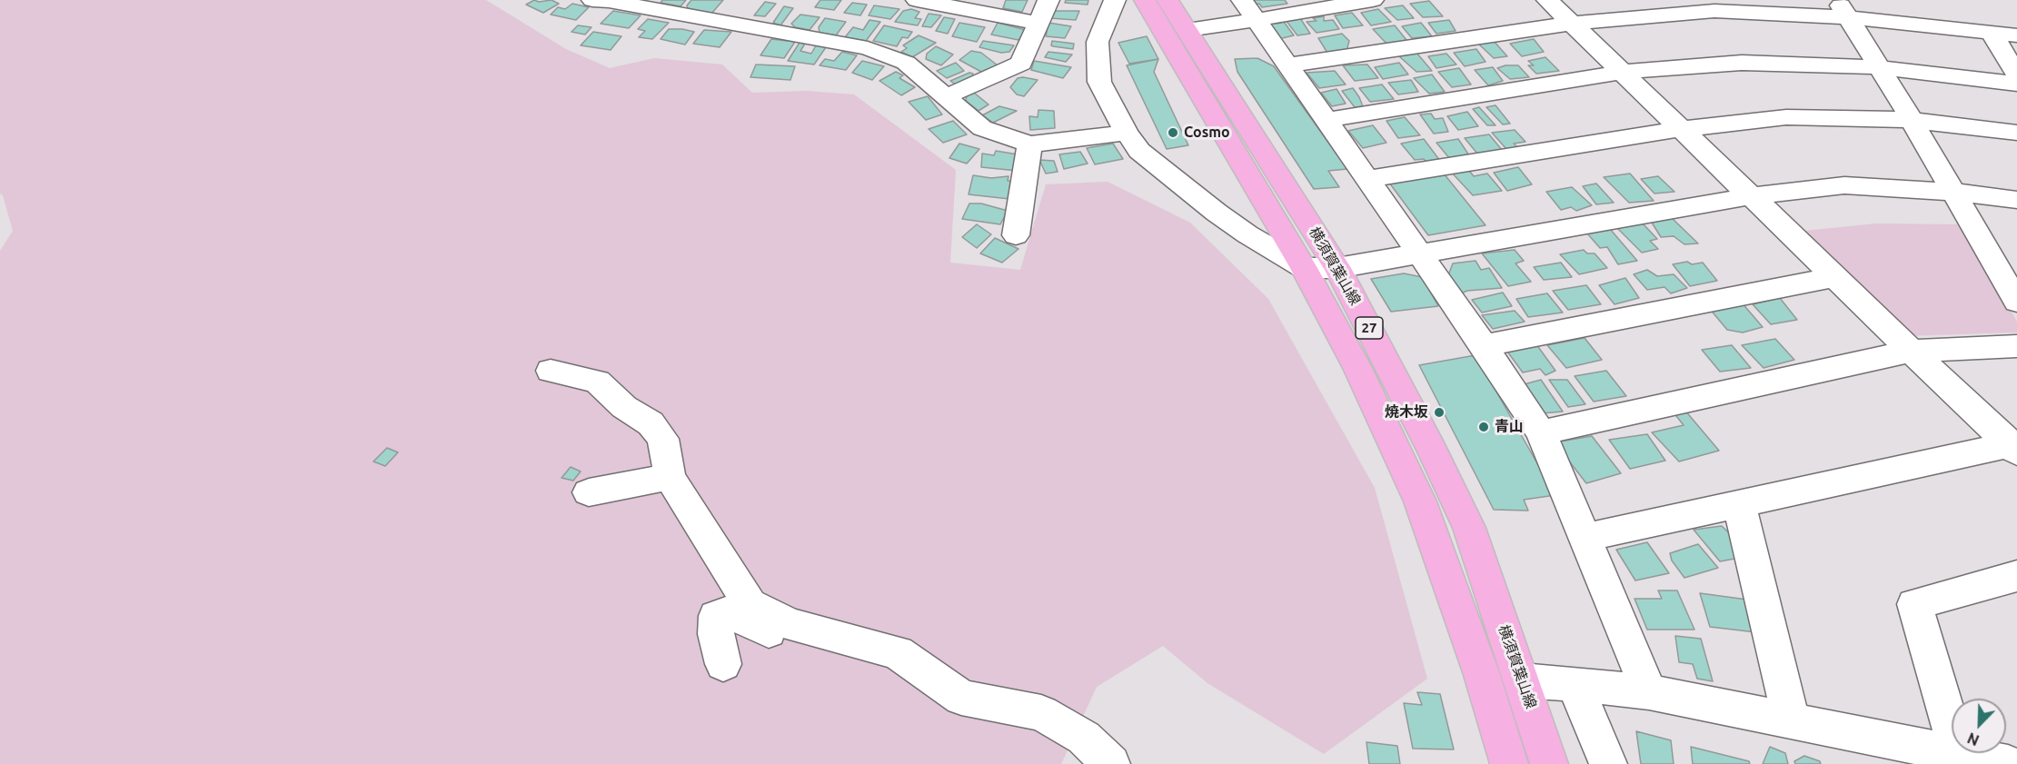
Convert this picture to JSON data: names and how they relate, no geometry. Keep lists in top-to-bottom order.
{
  "streets": {
    "main road": ["横須賀葉山線", "27"]
  },
  "places": ["Cosmo", "焼木坂", "青山"],
  "north": "bottom left"
}
